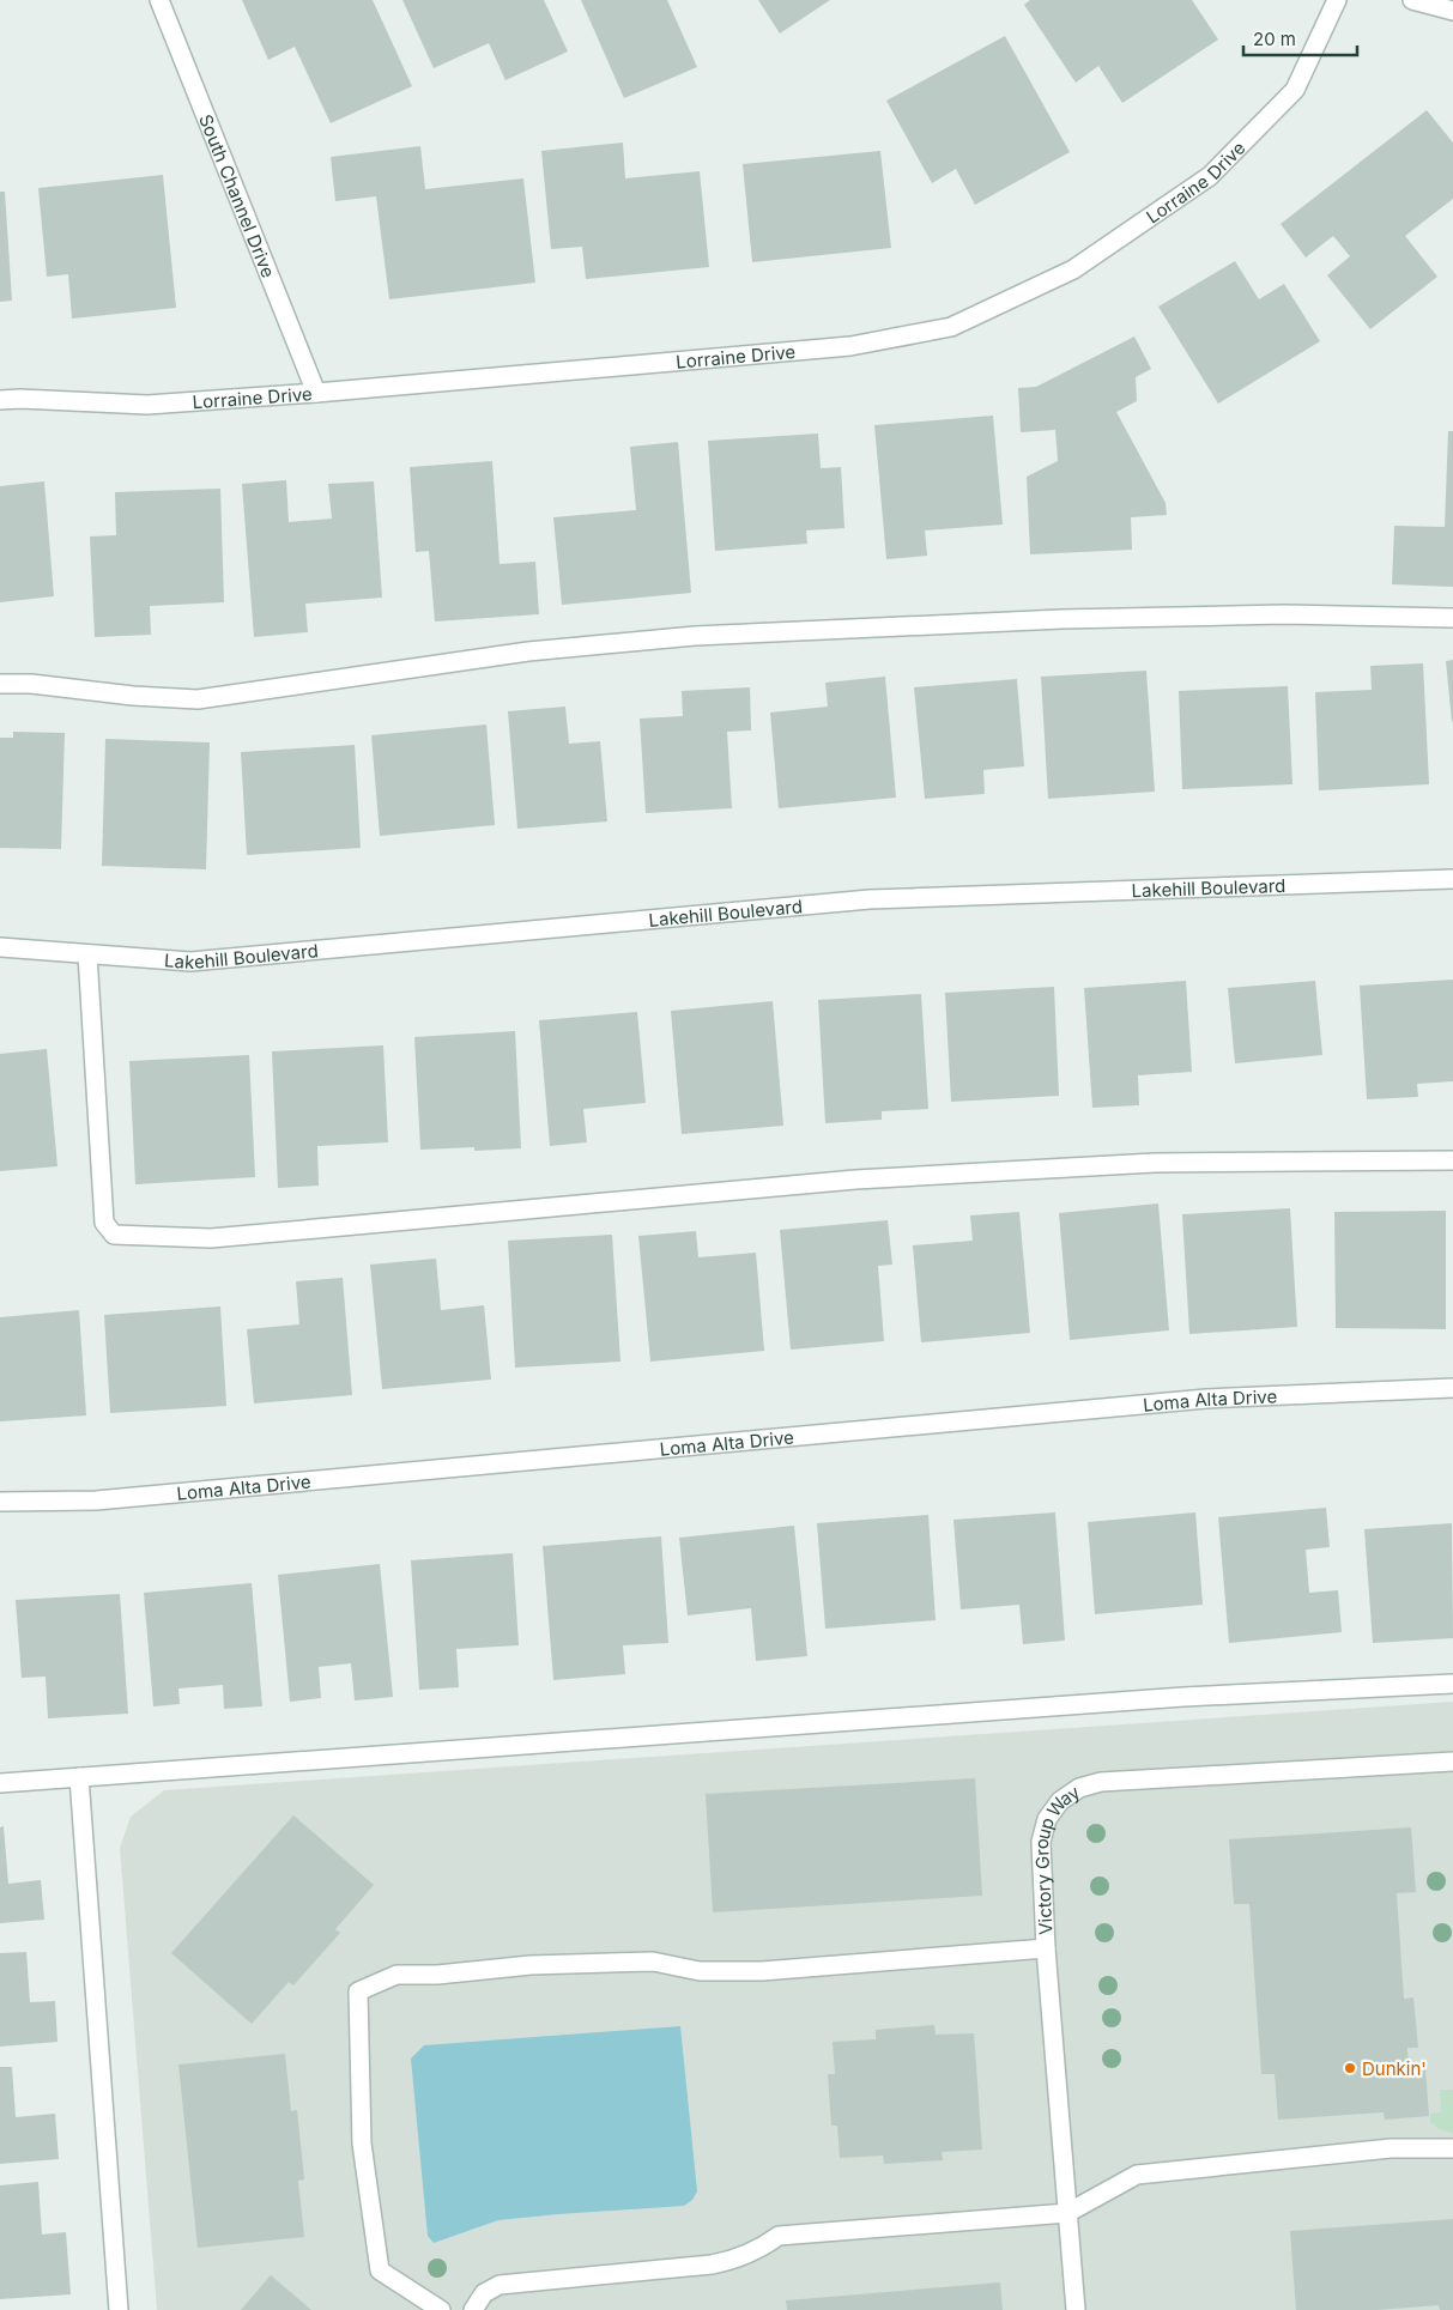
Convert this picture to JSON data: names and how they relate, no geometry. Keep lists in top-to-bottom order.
{
  "streets": {
    "street": [
      "Lorraine Drive",
      "South Channel Drive",
      "Lakehill Boulevard",
      "Loma Alta Drive",
      "Victory Group Way"
    ]
  },
  "crossings": [
    ["Lorraine Drive", "South Channel Drive"]
  ],
  "places": ["Dunkin'"],
  "scale_bar": "20 m"
}
